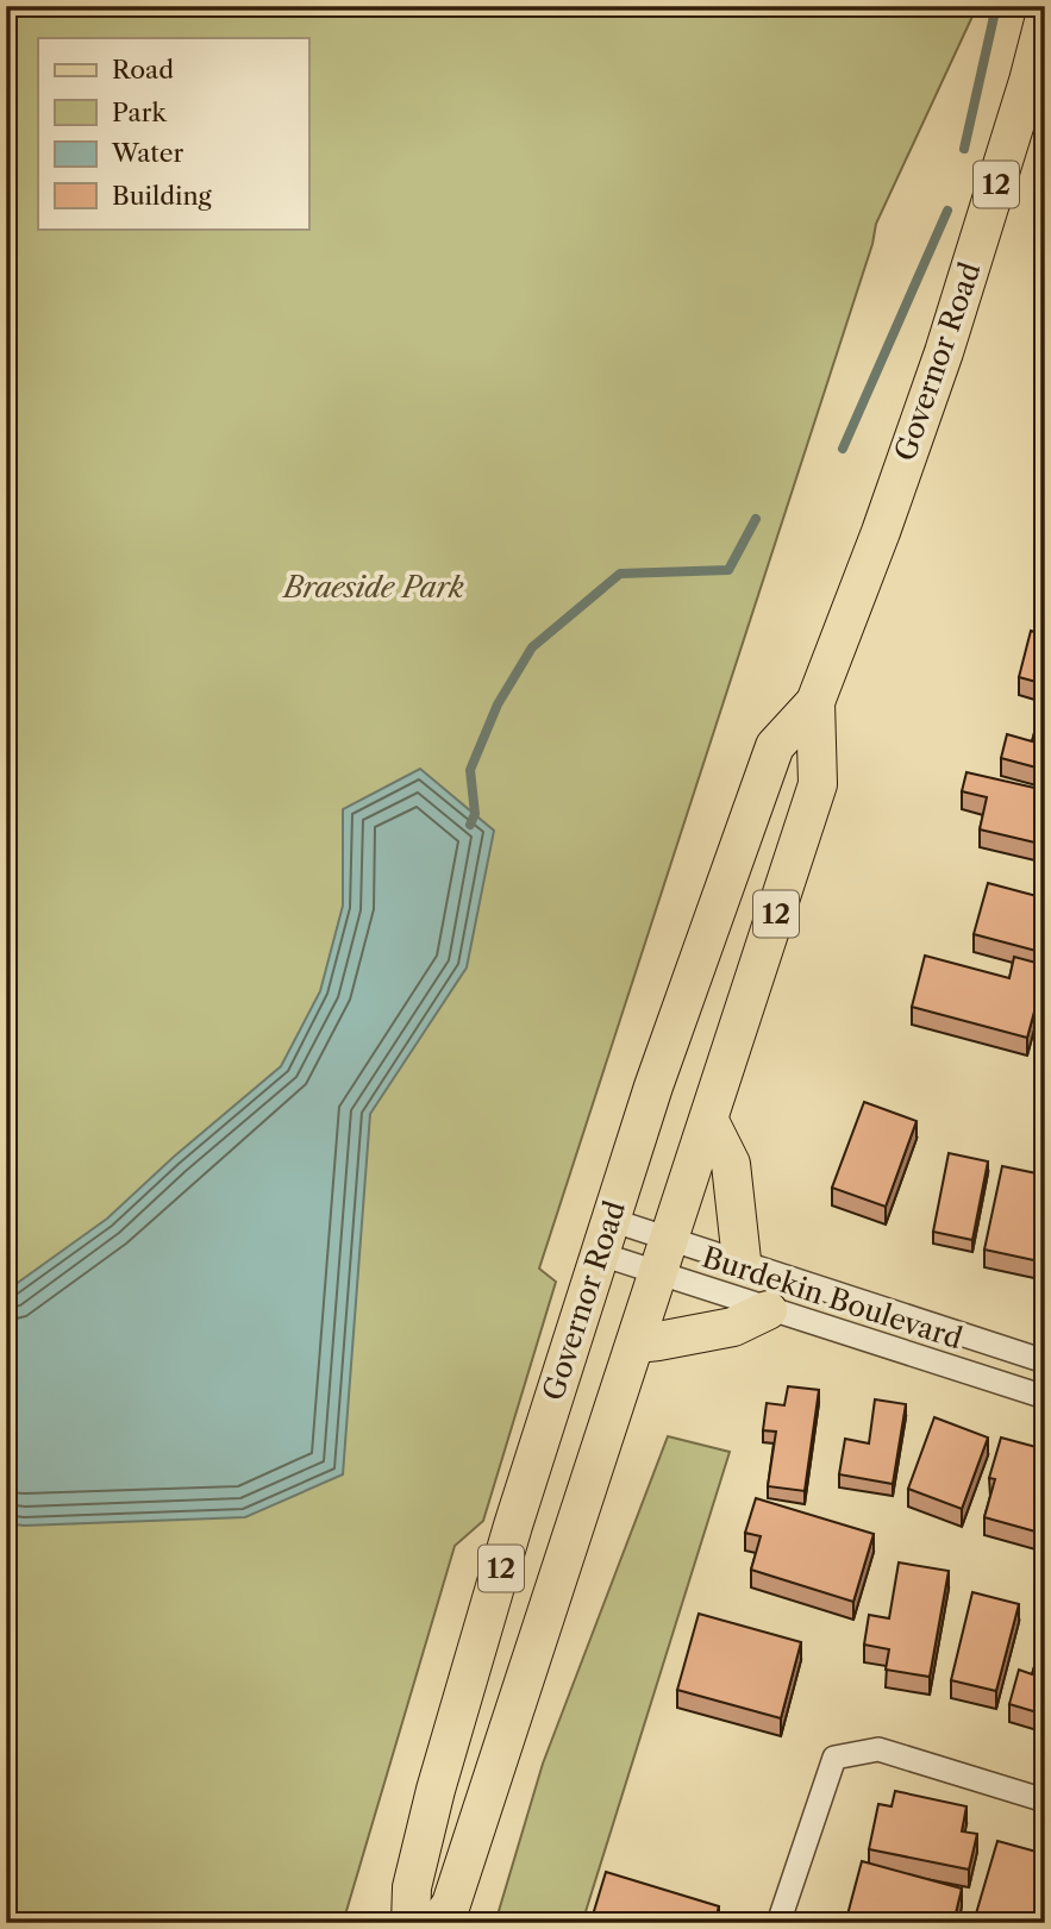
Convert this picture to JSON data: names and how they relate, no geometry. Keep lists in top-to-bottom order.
{
  "streets": {
    "main road": ["12", "Governor Road"],
    "street": ["Burdekin Boulevard"]
  },
  "crossings": [
    ["Governor Road", "Burdekin Boulevard"]
  ],
  "parks": ["Braeside Park"],
  "legend": [
    "Road",
    "Park",
    "Water",
    "Building"
  ]
}
